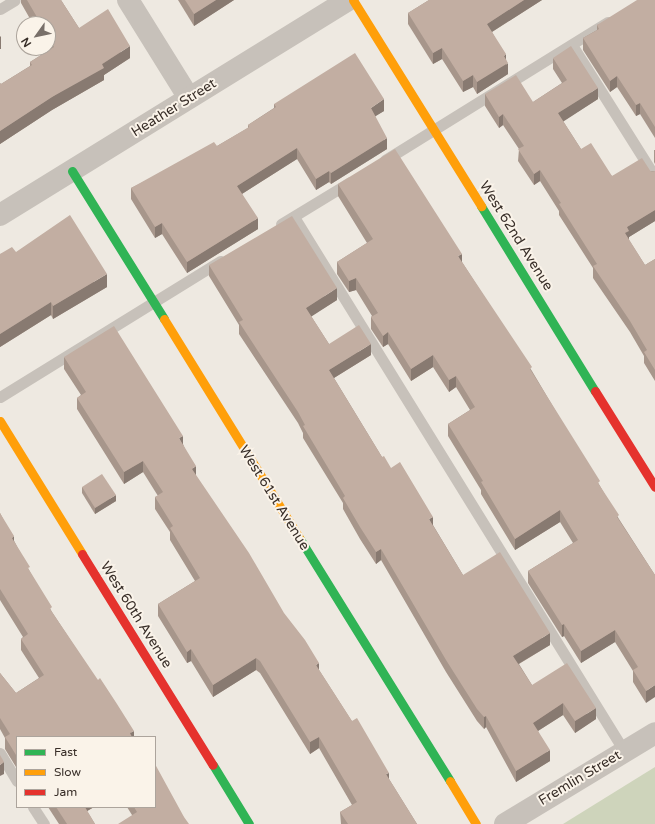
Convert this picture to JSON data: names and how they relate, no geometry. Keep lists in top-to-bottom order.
{
  "streets": {
    "street": [
      "Heather Street",
      "West 62nd Avenue",
      "West 61st Avenue",
      "West 60th Avenue",
      "Fremlin Street"
    ]
  },
  "crossings": [
    ["Heather Street", "West 61st Avenue"]
  ],
  "legend": ["Fast", "Slow", "Jam"],
  "north": "bottom left"
}
